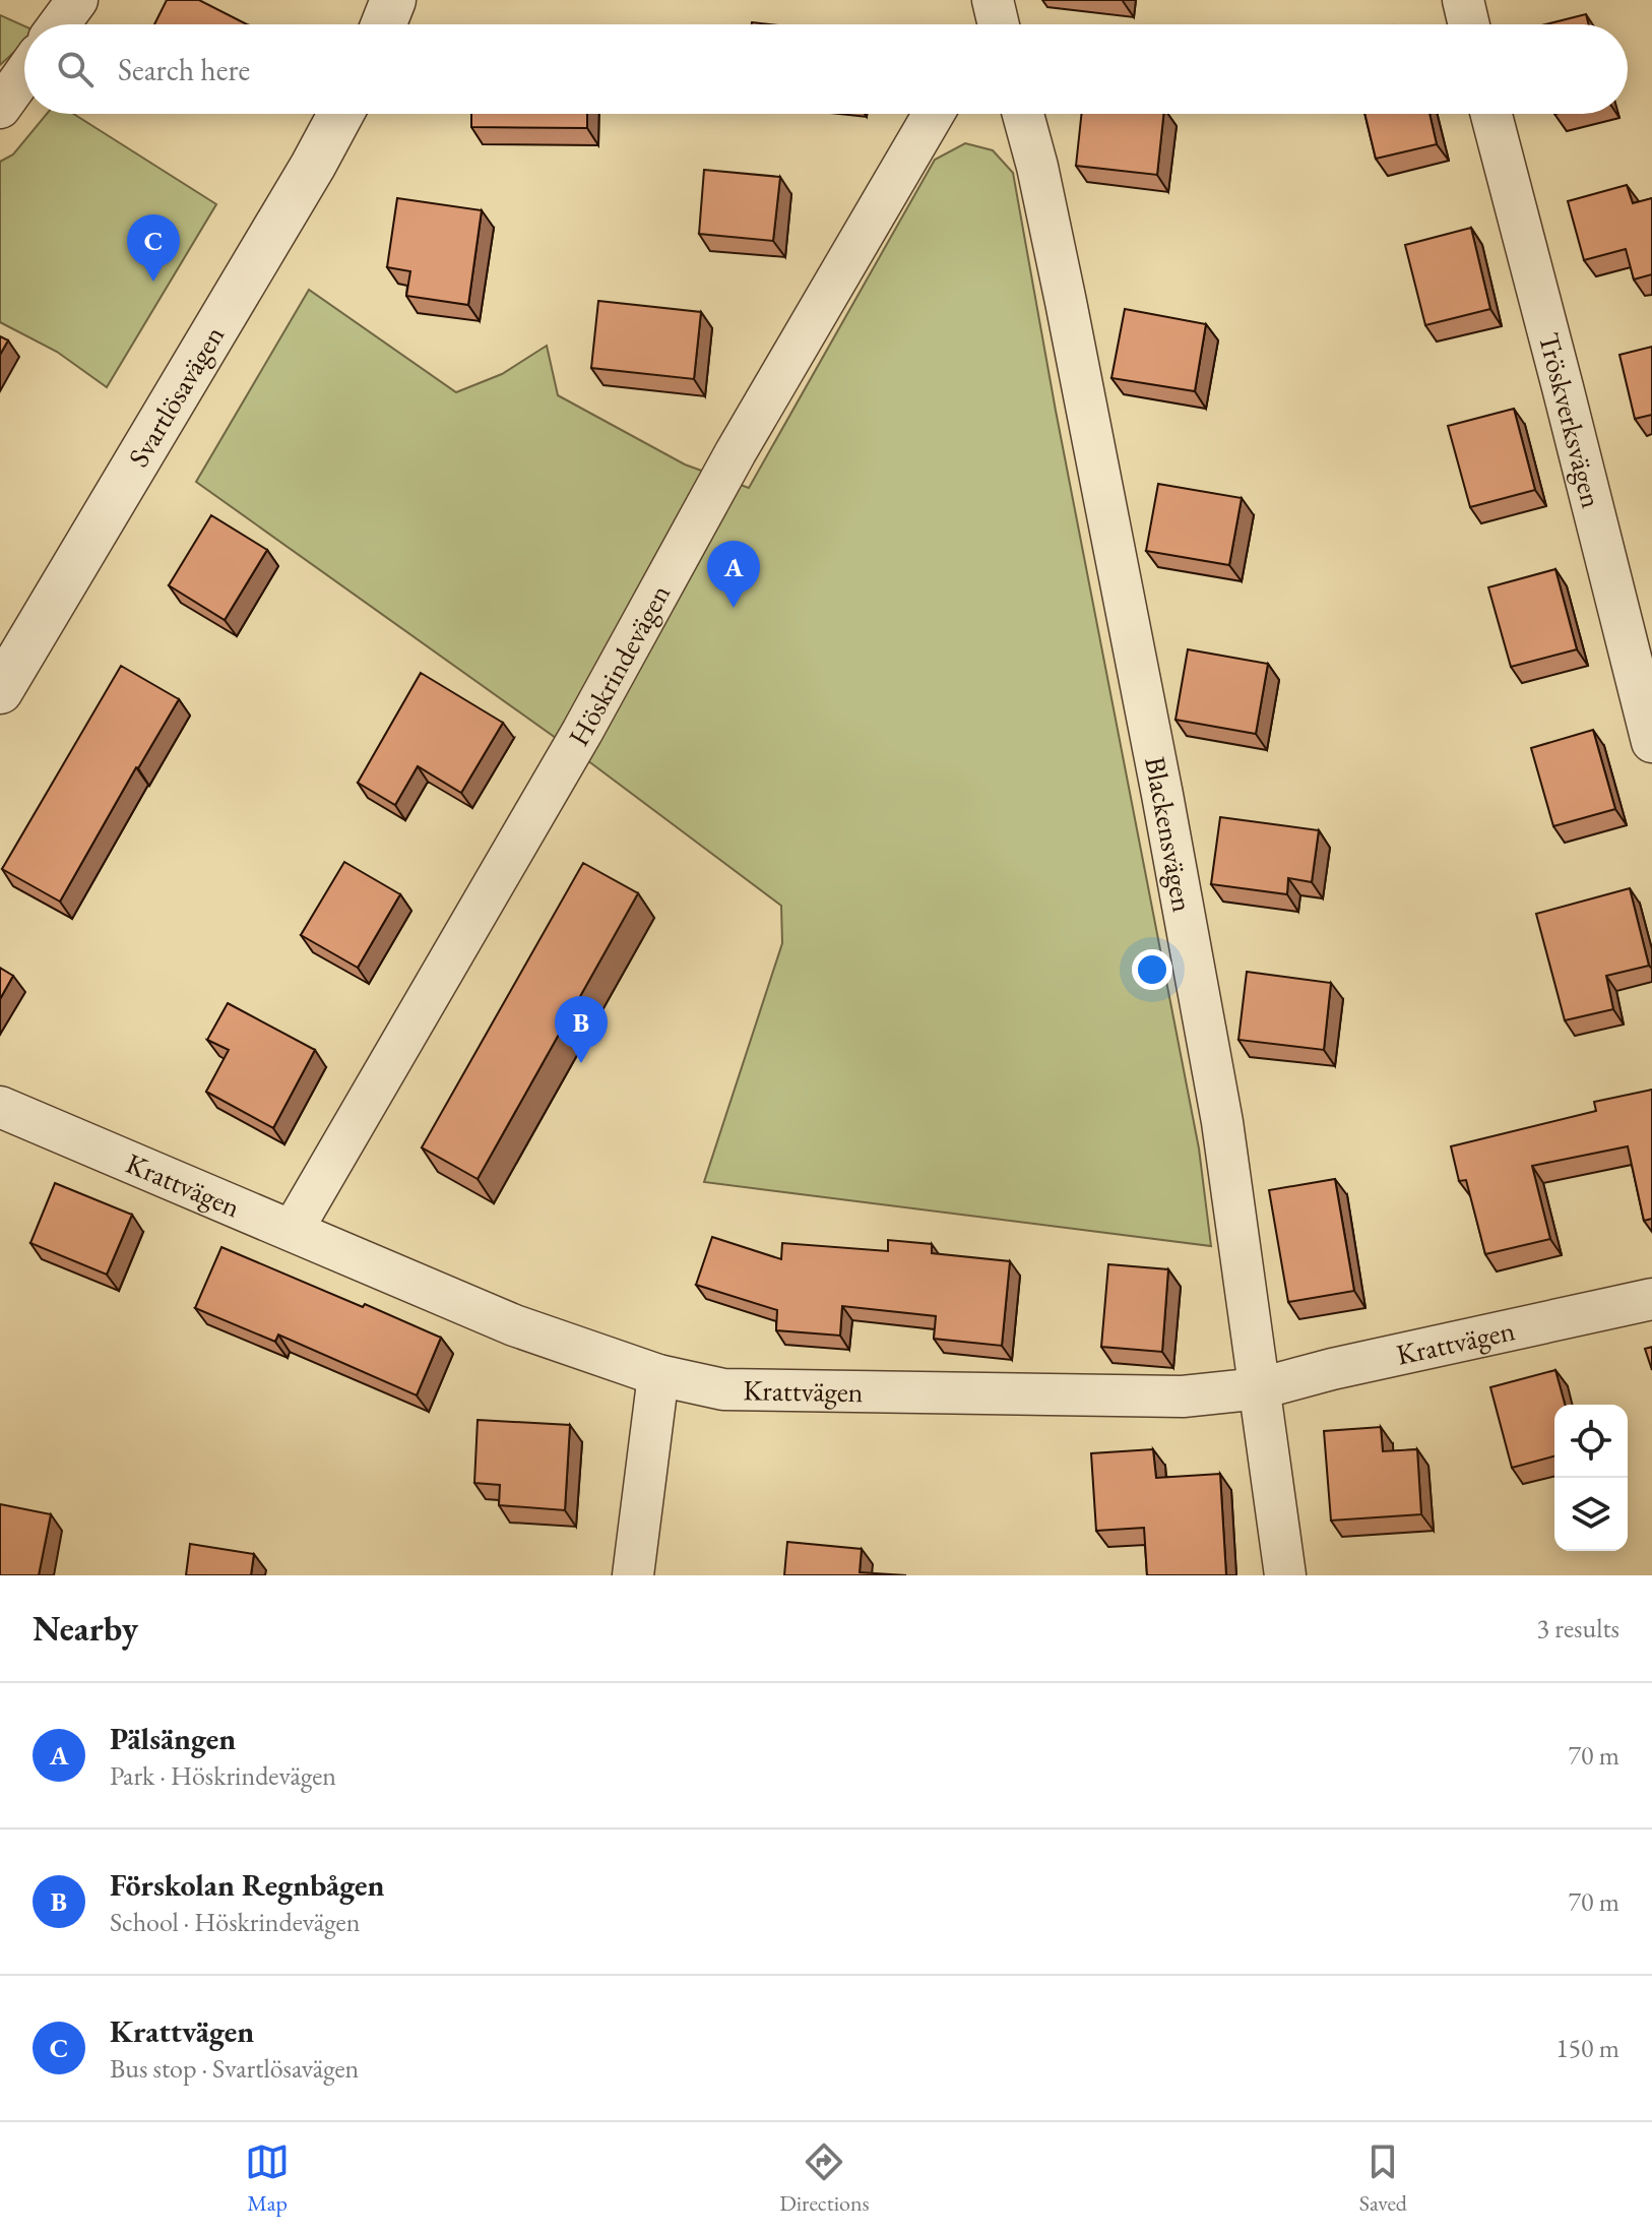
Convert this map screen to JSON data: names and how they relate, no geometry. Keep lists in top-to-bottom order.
{
  "streets": {
    "street": [
      "Svartlösavägen",
      "Tröskverksvägen",
      "Höskrindevägen",
      "Blackensvägen",
      "Krattvägen"
    ]
  },
  "crossings": [
    ["Höskrindevägen", "Krattvägen"],
    ["Blackensvägen", "Krattvägen"]
  ],
  "page": {
    "search": "Search here",
    "pins": ["C", "A", "B"],
    "heading": ["Nearby", "3 results"],
    "list": [
      {
        "mark": "A",
        "name": "Pälsängen",
        "note": "Park · Höskrindevägen",
        "value": "70 m"
      },
      {
        "mark": "B",
        "name": "Förskolan Regnbågen",
        "note": "School · Höskrindevägen",
        "value": "70 m"
      },
      {
        "mark": "C",
        "name": "Krattvägen",
        "note": "Bus stop · Svartlösavägen",
        "value": "150 m"
      }
    ],
    "nav": ["Map", "Directions", "Saved"]
  }
}
